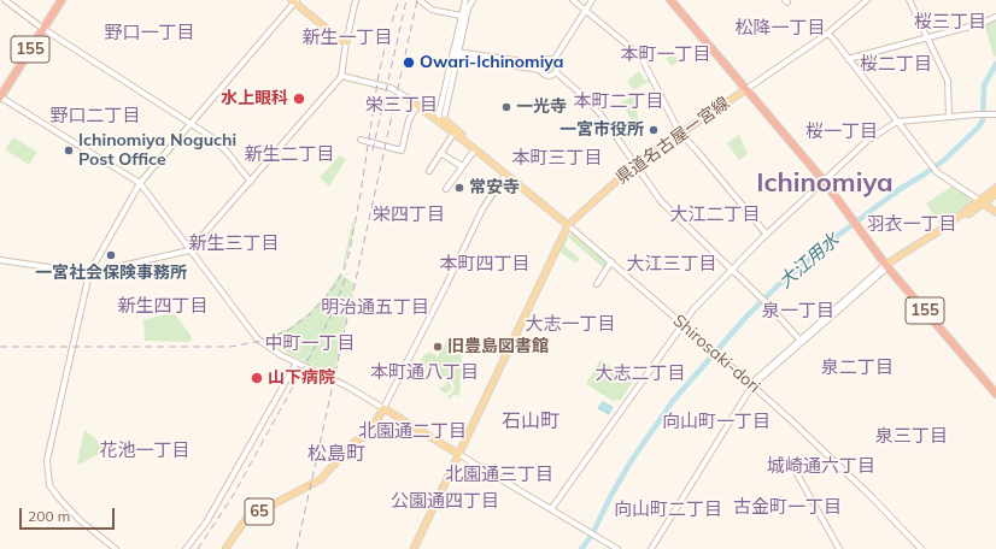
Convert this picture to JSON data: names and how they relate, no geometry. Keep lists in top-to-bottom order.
{
  "streets": {
    "highway": ["155"],
    "main road": ["県道名古屋一宮線", "65"],
    "street": ["Shirosaki-dori"]
  },
  "crossings": [
    ["155", "県道名古屋一宮線"],
    ["県道名古屋一宮線", "Shirosaki-dori"]
  ],
  "districts": [
    "桜三丁目",
    "松降一丁目",
    "野口一丁目",
    "新生一丁目",
    "本町一丁目",
    "桜二丁目",
    "本町二丁目",
    "栄三丁目",
    "野口二丁目",
    "桜一丁目",
    "新生二丁目",
    "本町三丁目",
    "Ichinomiya",
    "栄四丁目",
    "大江二丁目",
    "羽衣一丁目",
    "新生三丁目",
    "本町四丁目",
    "大江三丁目",
    "新生四丁目",
    "明治通五丁目",
    "泉一丁目",
    "大志一丁目",
    "中町一丁目",
    "泉二丁目",
    "本町通八丁目",
    "大志二丁目",
    "石山町",
    "向山町一丁目",
    "北園通二丁目",
    "泉三丁目",
    "花池一丁目",
    "松島町",
    "城崎通六丁目",
    "北園通三丁目",
    "公園通四丁目",
    "古金町一丁目",
    "向山町二丁目"
  ],
  "water": ["大江用水"],
  "places": [
    "Owari-Ichinomiya",
    "水上眼科",
    "一光寺",
    "一宮市役所",
    "Ichinomiya Noguchi Post Office",
    "常安寺",
    "一宮社会保険事務所",
    "旧豊島図書館",
    "山下病院"
  ],
  "scale_bar": "200 m"
}
